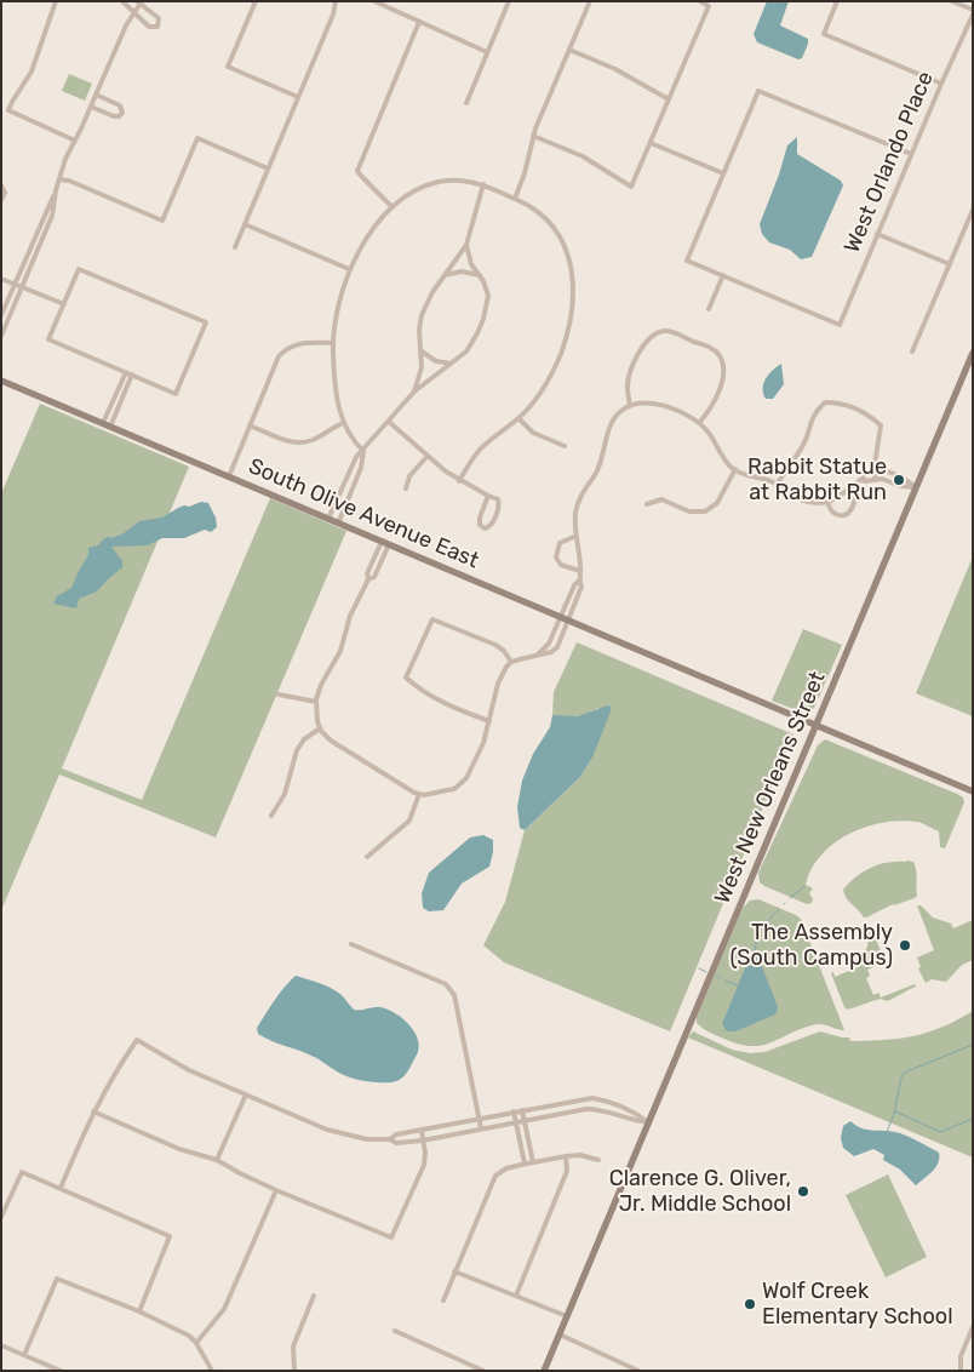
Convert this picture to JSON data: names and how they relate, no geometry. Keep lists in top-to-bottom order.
{
  "streets": {
    "street": ["West Orlando Place", "South Olive Avenue East", "West New Orleans Street"]
  },
  "crossings": [
    ["South Olive Avenue East", "West New Orleans Street"]
  ],
  "places": [
    "Rabbit Statue at Rabbit Run",
    "The Assembly (South Campus)",
    "Clarence G. Oliver, Jr. Middle School",
    "Wolf Creek Elementary School"
  ]
}
